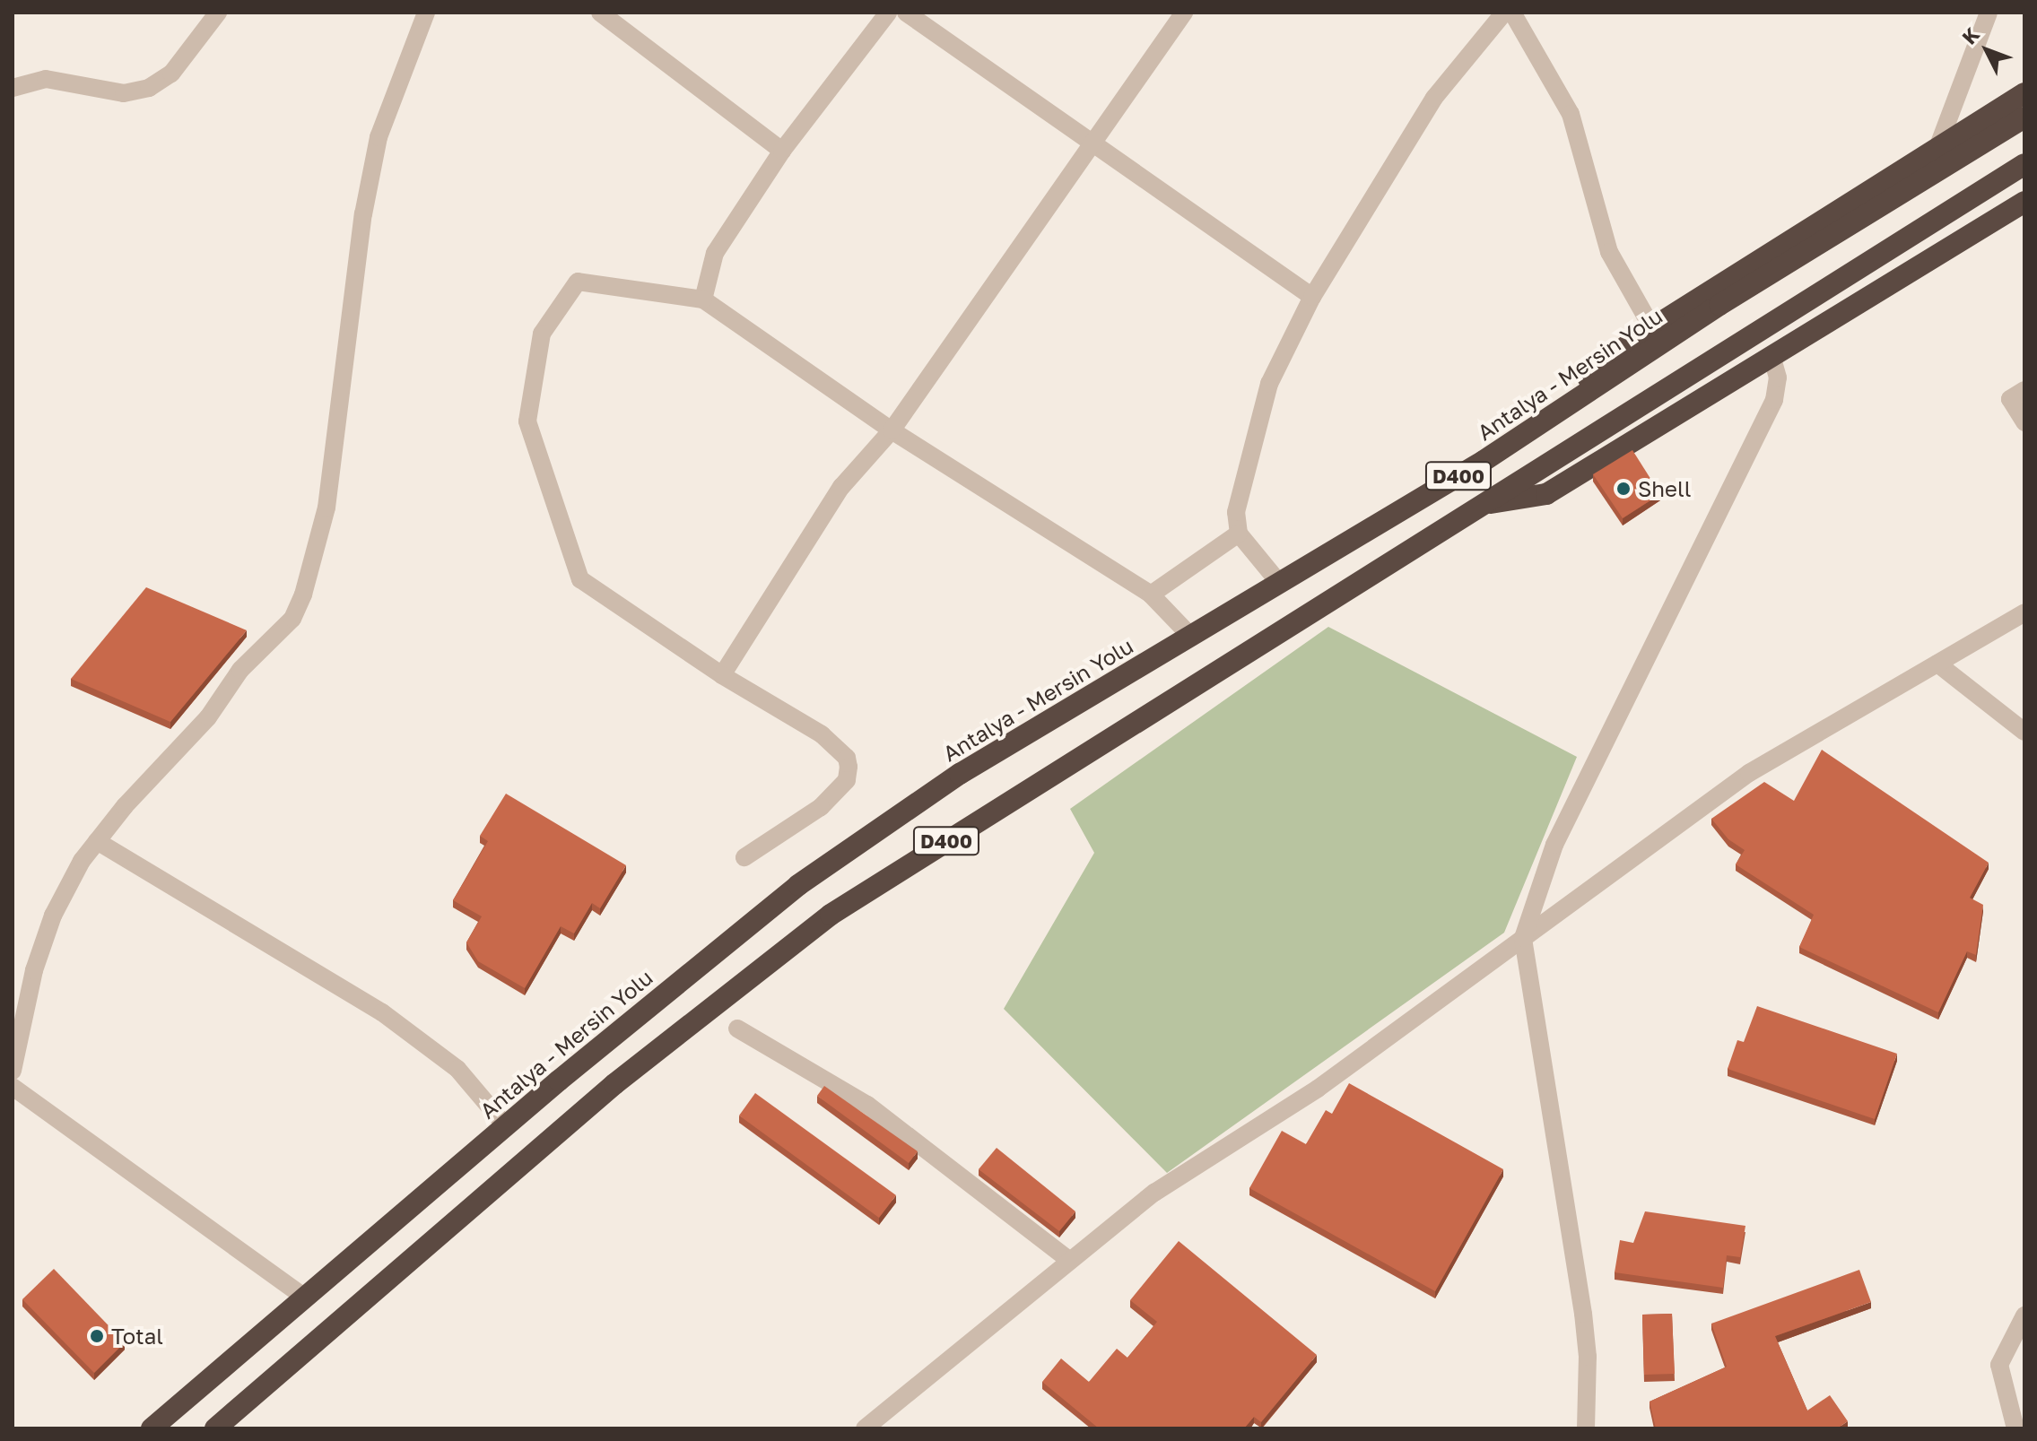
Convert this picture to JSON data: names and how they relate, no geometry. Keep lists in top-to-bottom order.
{
  "streets": {
    "highway": ["Antalya - Mersin Yolu", "D400"]
  },
  "places": ["Shell", "Total"],
  "north": "top left"
}
